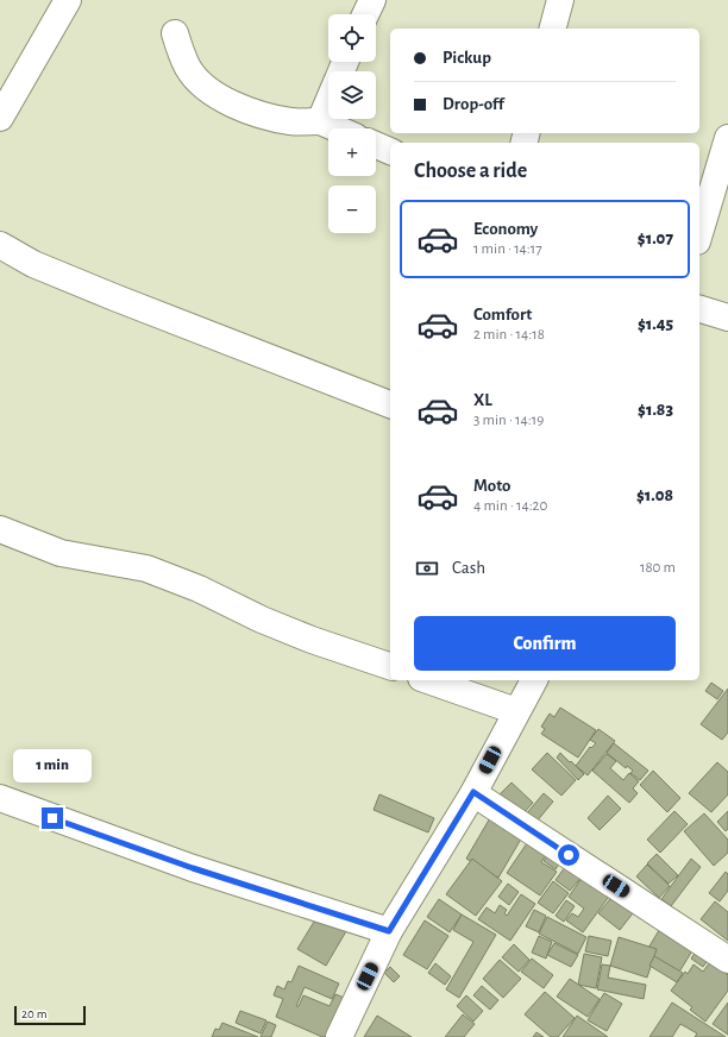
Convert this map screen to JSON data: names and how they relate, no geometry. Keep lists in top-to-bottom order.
{
  "scale_bar": "20 m",
  "page": {
    "map_buttons": ["+", "−"],
    "banner": ["Pickup", "Drop-off"],
    "heading": "Choose a ride",
    "list": [
      {
        "name": "Economy",
        "note": "1 min · 14:17",
        "value": "$1.07"
      },
      {
        "name": "Comfort",
        "note": "2 min · 14:18",
        "value": "$1.45"
      },
      {
        "name": "XL",
        "note": "3 min · 14:19",
        "value": "$1.83"
      },
      {
        "name": "Moto",
        "note": "4 min · 14:20",
        "value": "$1.08"
      }
    ],
    "pay": ["Cash", "180 m"],
    "buttons": "Confirm",
    "bubble": "1 min",
    "scale": "20 m"
  }
}
